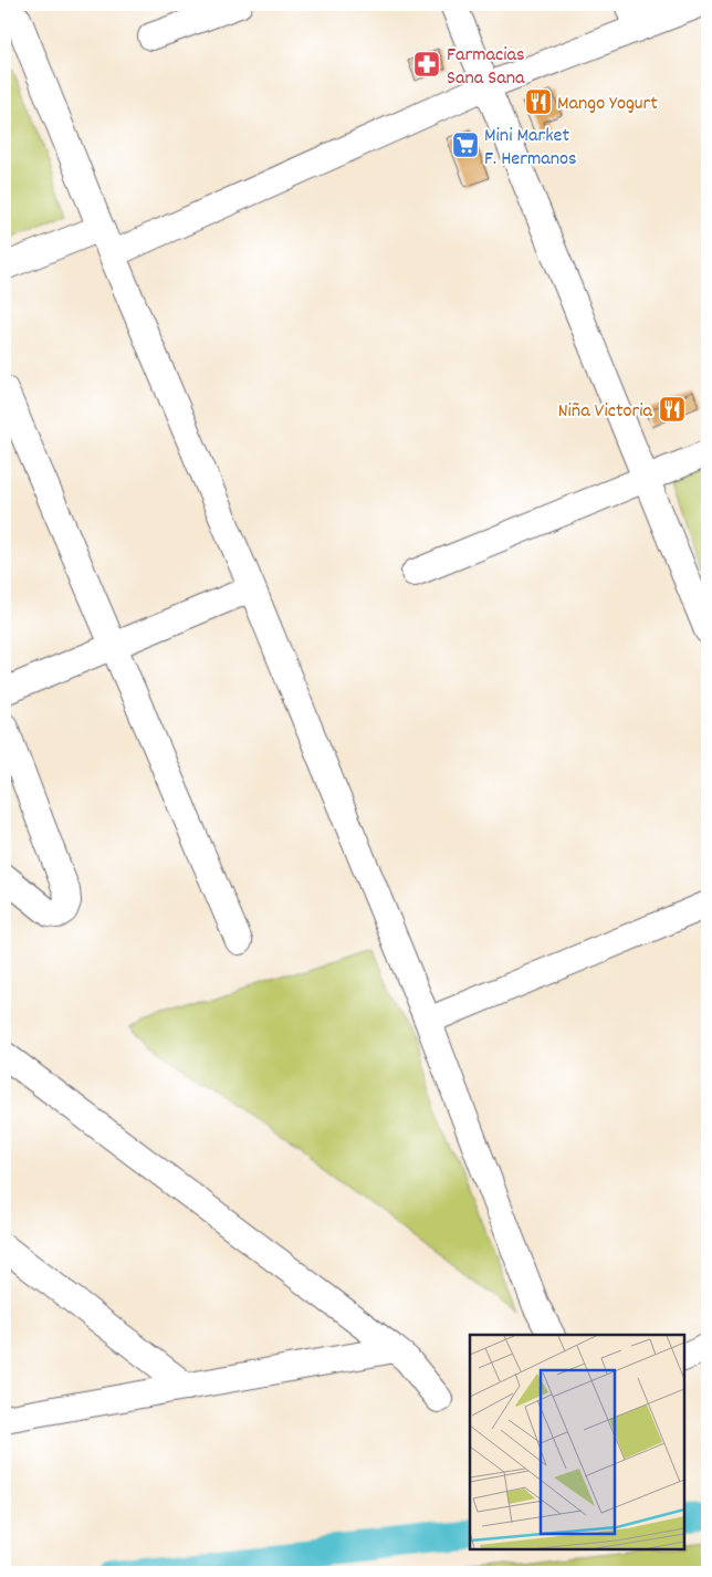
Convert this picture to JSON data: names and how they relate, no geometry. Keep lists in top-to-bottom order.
{
  "places": {
    "pharmacy": ["Farmacias Sana Sana"],
    "restaurant": ["Mango Yogurt", "Niña Victoria"],
    "supermarket": ["Mini Market F. Hermanos"]
  }
}
